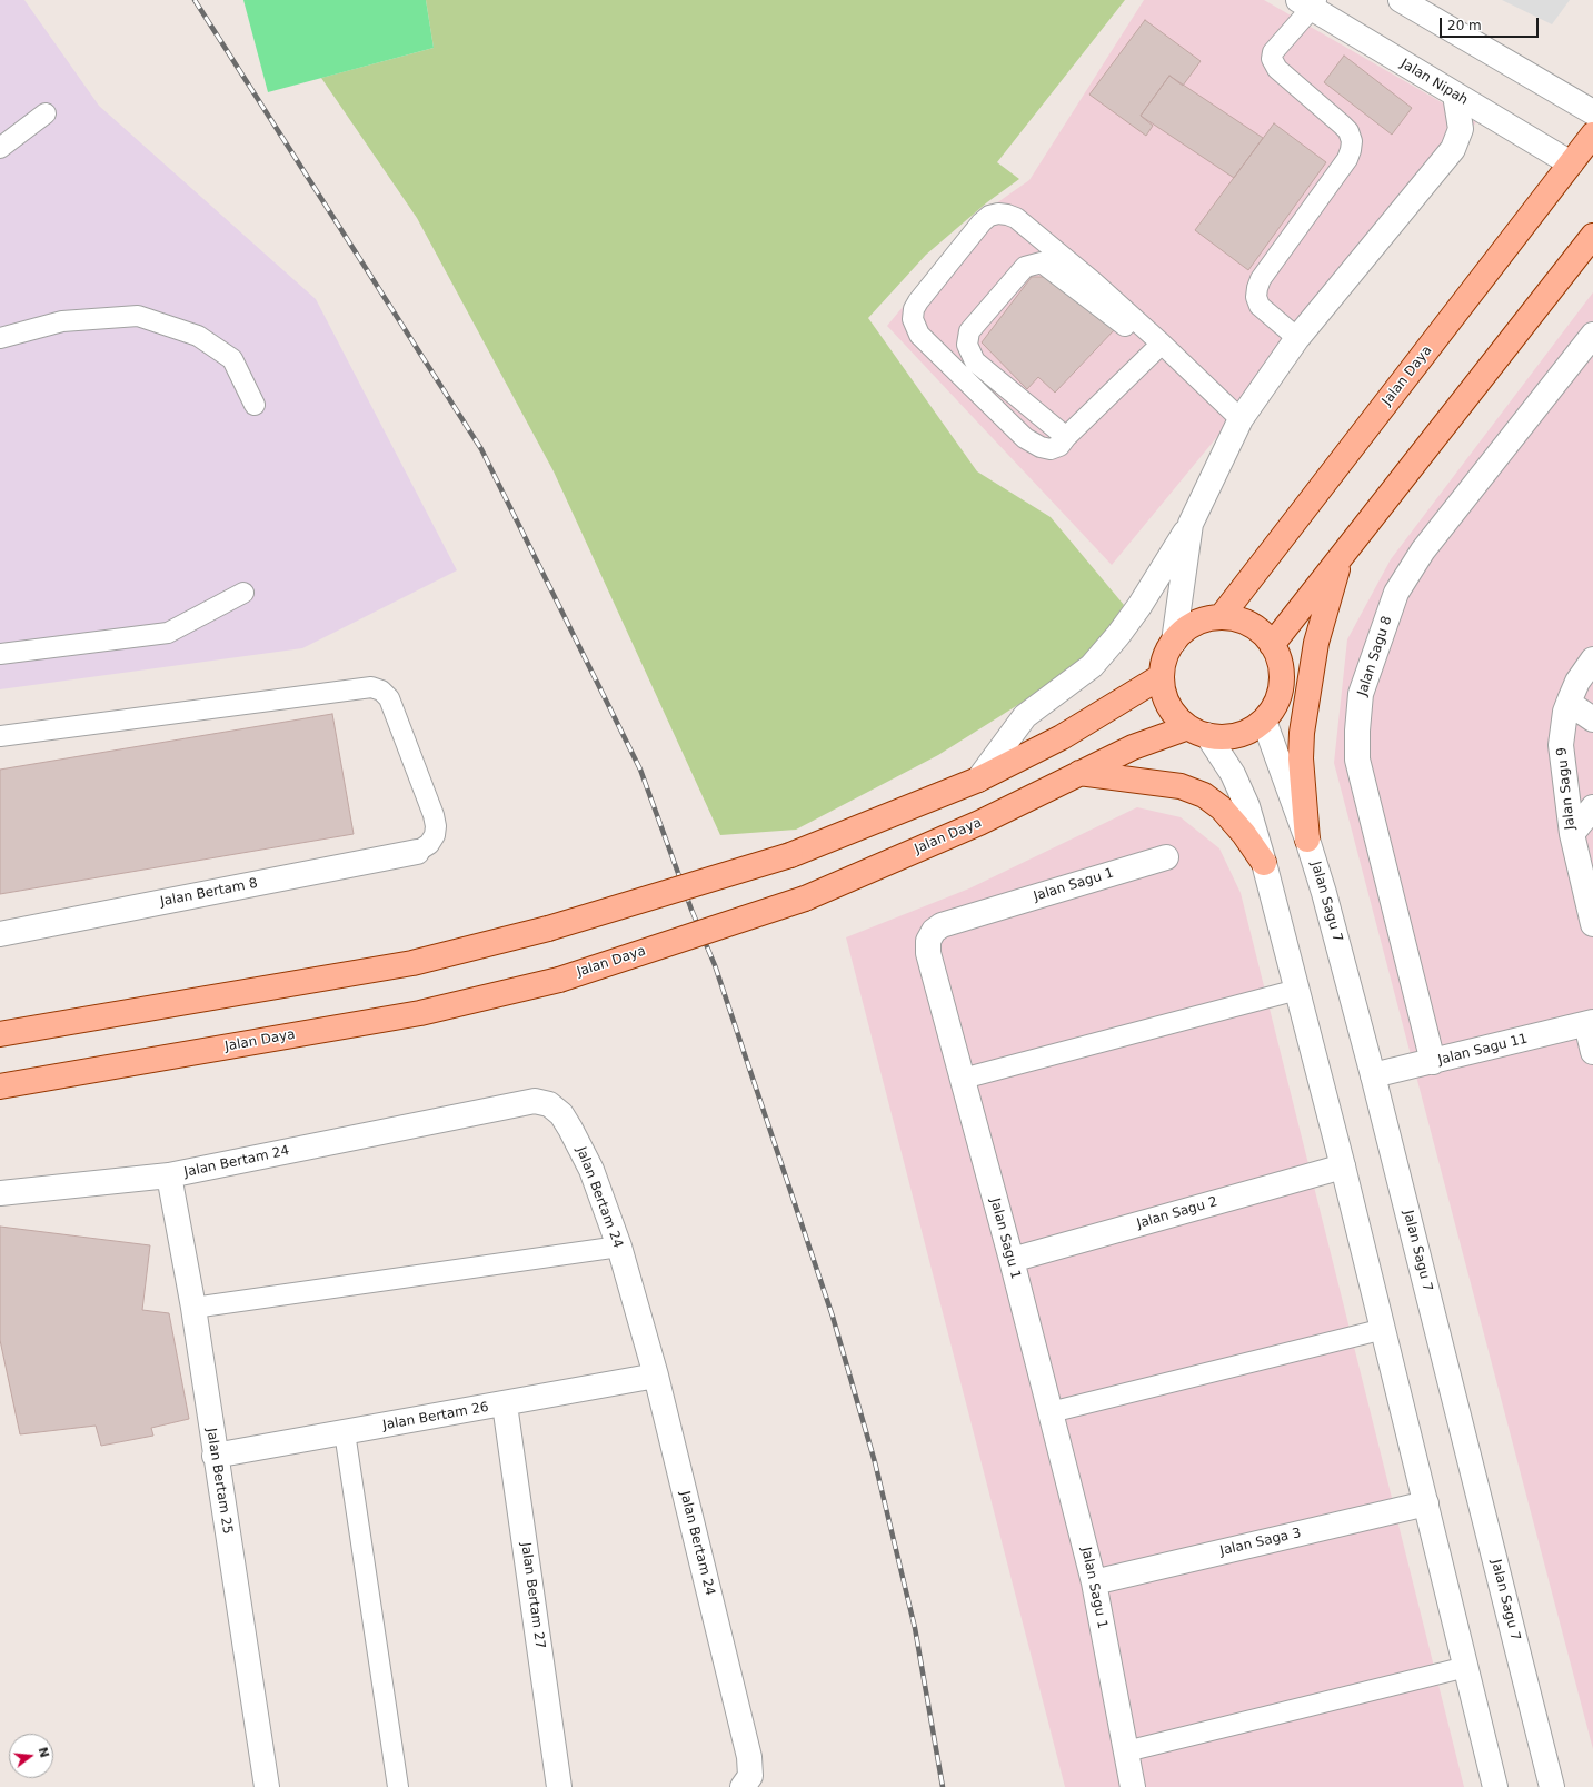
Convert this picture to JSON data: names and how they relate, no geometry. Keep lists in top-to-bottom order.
{
  "streets": {
    "main road": ["Jalan Daya"],
    "street": [
      "Jalan Nipah",
      "Jalan Sagu 8",
      "Jalan Sagu 9",
      "Jalan Sagu 1",
      "Jalan Bertam 8",
      "Jalan Sagu 7",
      "Jalan Sagu 11",
      "Jalan Bertam 24",
      "Jalan Sagu 2",
      "Jalan Bertam 26",
      "Jalan Bertam 25",
      "Jalan Saga 3",
      "Jalan Bertam 27"
    ]
  },
  "crossings": [
    ["Jalan Nipah", "Jalan Daya"],
    ["Jalan Daya", "Jalan Sagu 7"],
    ["Jalan Sagu 8", "Jalan Sagu 11"],
    ["Jalan Sagu 1", "Jalan Sagu 2"],
    ["Jalan Sagu 1", "Jalan Saga 3"],
    ["Jalan Sagu 7", "Jalan Sagu 11"],
    ["Jalan Bertam 24", "Jalan Bertam 26"],
    ["Jalan Bertam 24", "Jalan Bertam 25"],
    ["Jalan Bertam 26", "Jalan Bertam 25"],
    ["Jalan Bertam 26", "Jalan Bertam 27"]
  ],
  "scale_bar": "20 m",
  "north": "right"
}
